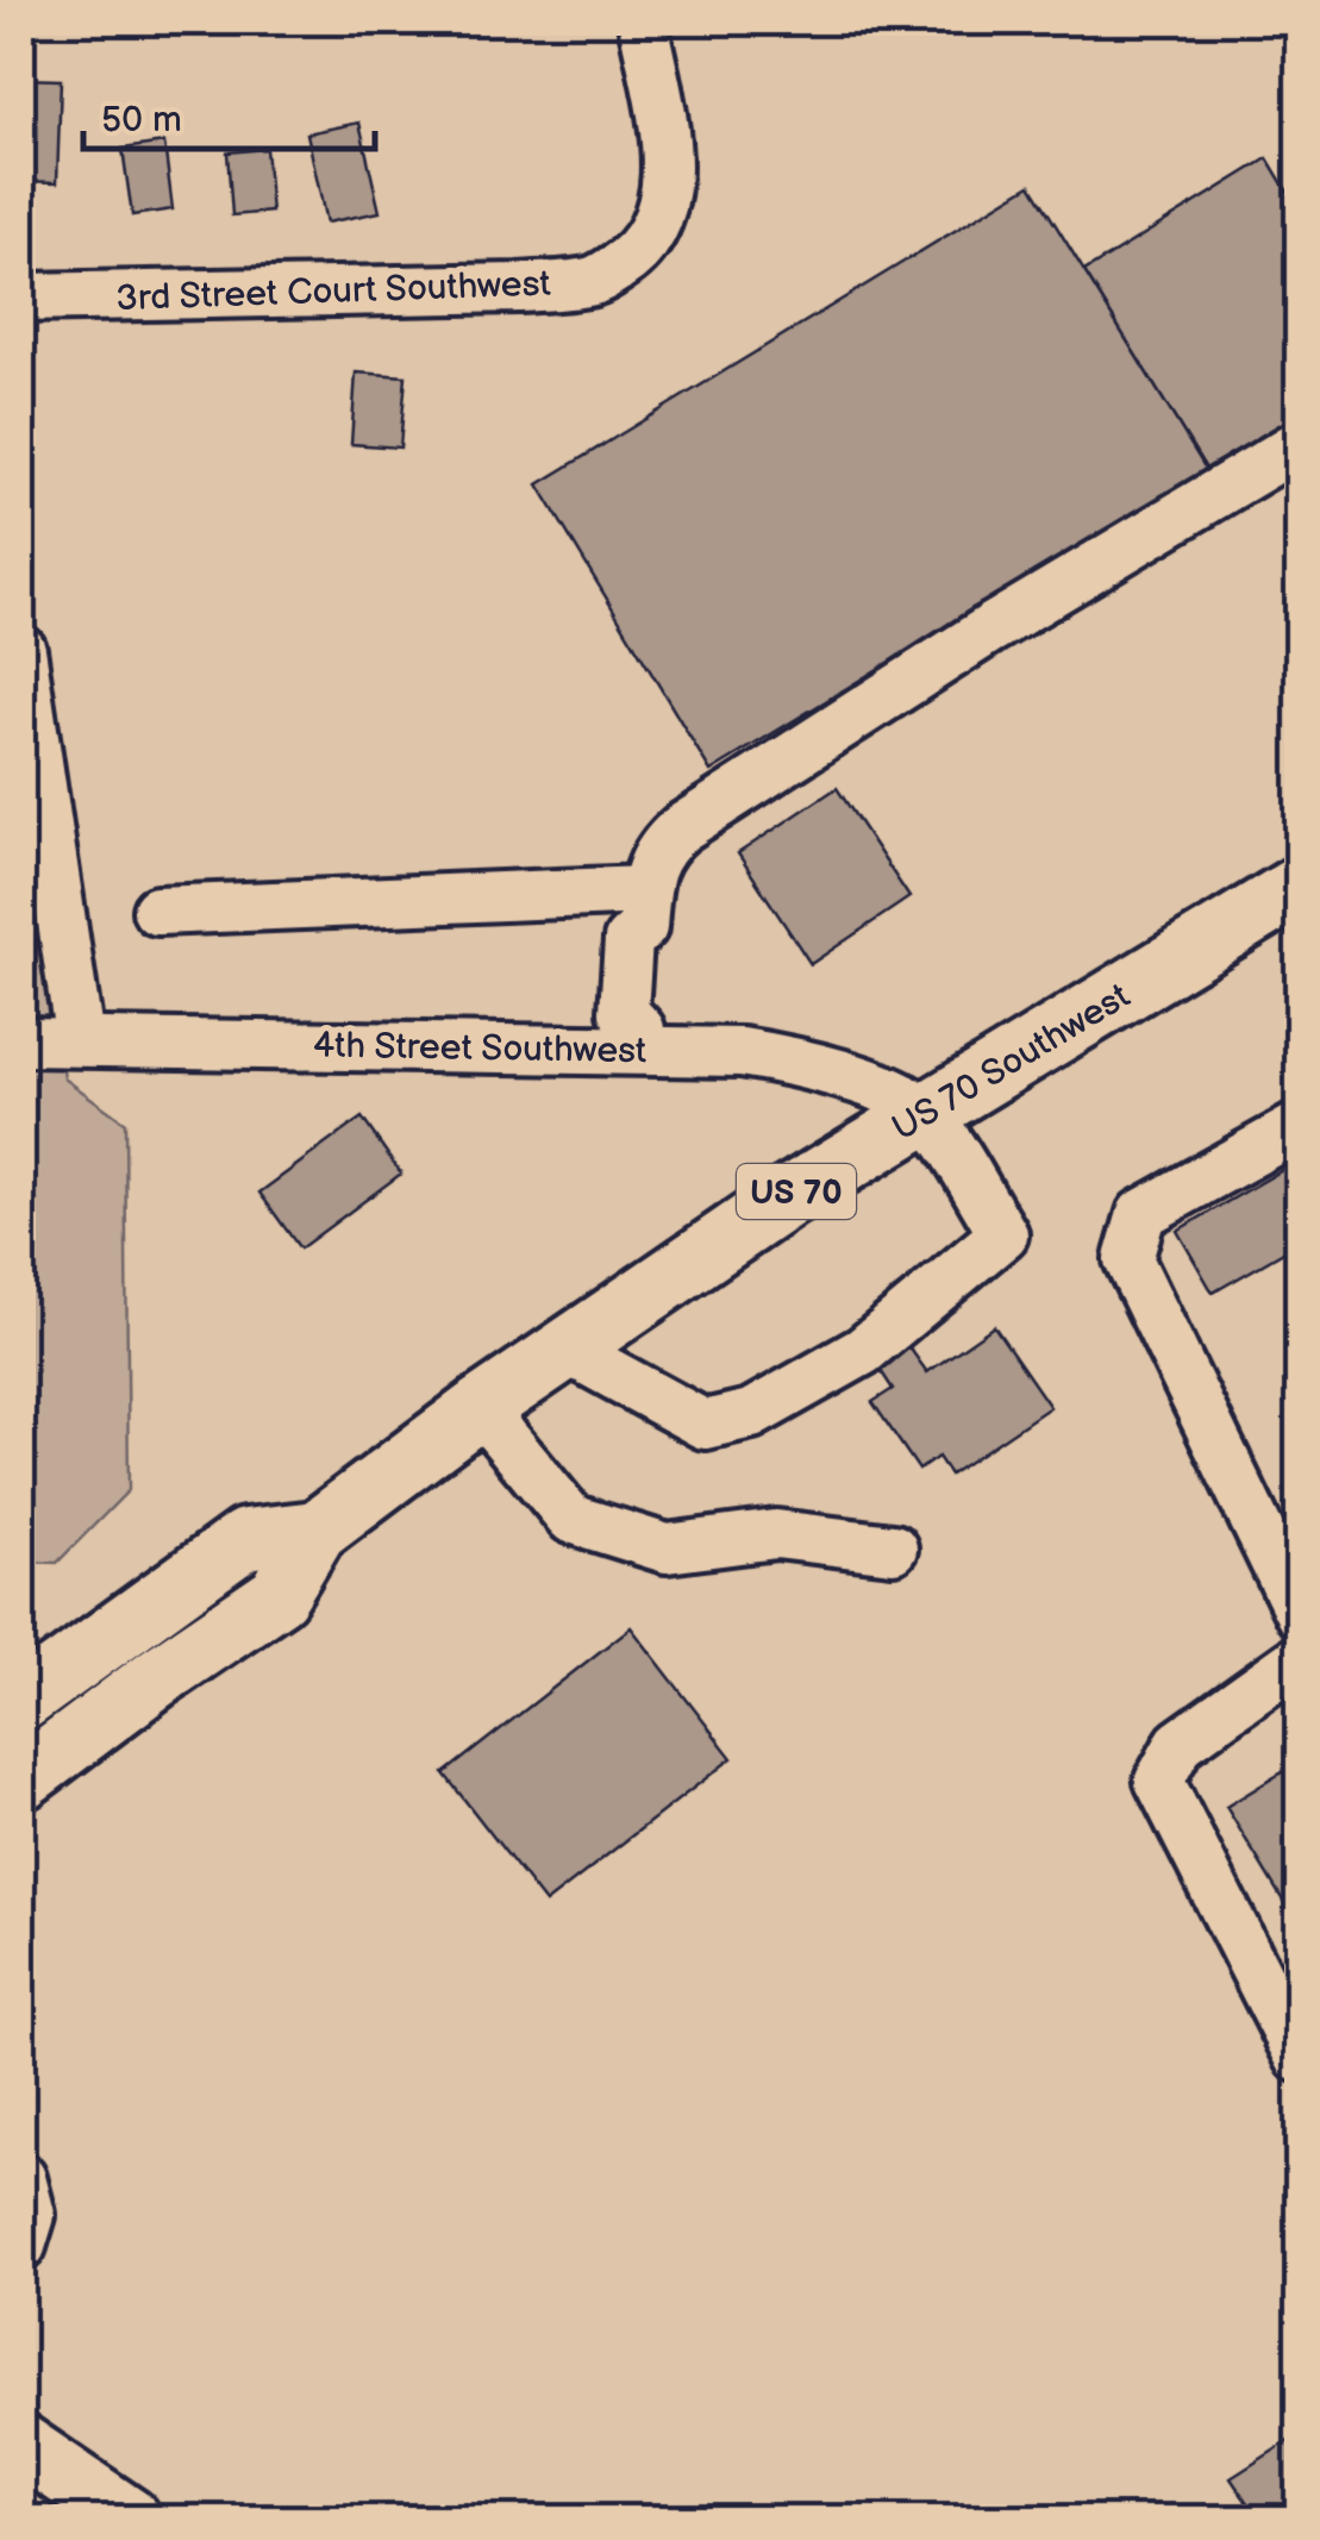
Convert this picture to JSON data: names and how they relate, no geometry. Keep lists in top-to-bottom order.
{
  "streets": {
    "main road": ["US 70 Southwest", "US 70"],
    "street": ["3rd Street Court Southwest", "4th Street Southwest"]
  },
  "crossings": [
    ["4th Street Southwest", "US 70 Southwest"]
  ],
  "scale_bar": "50 m"
}
